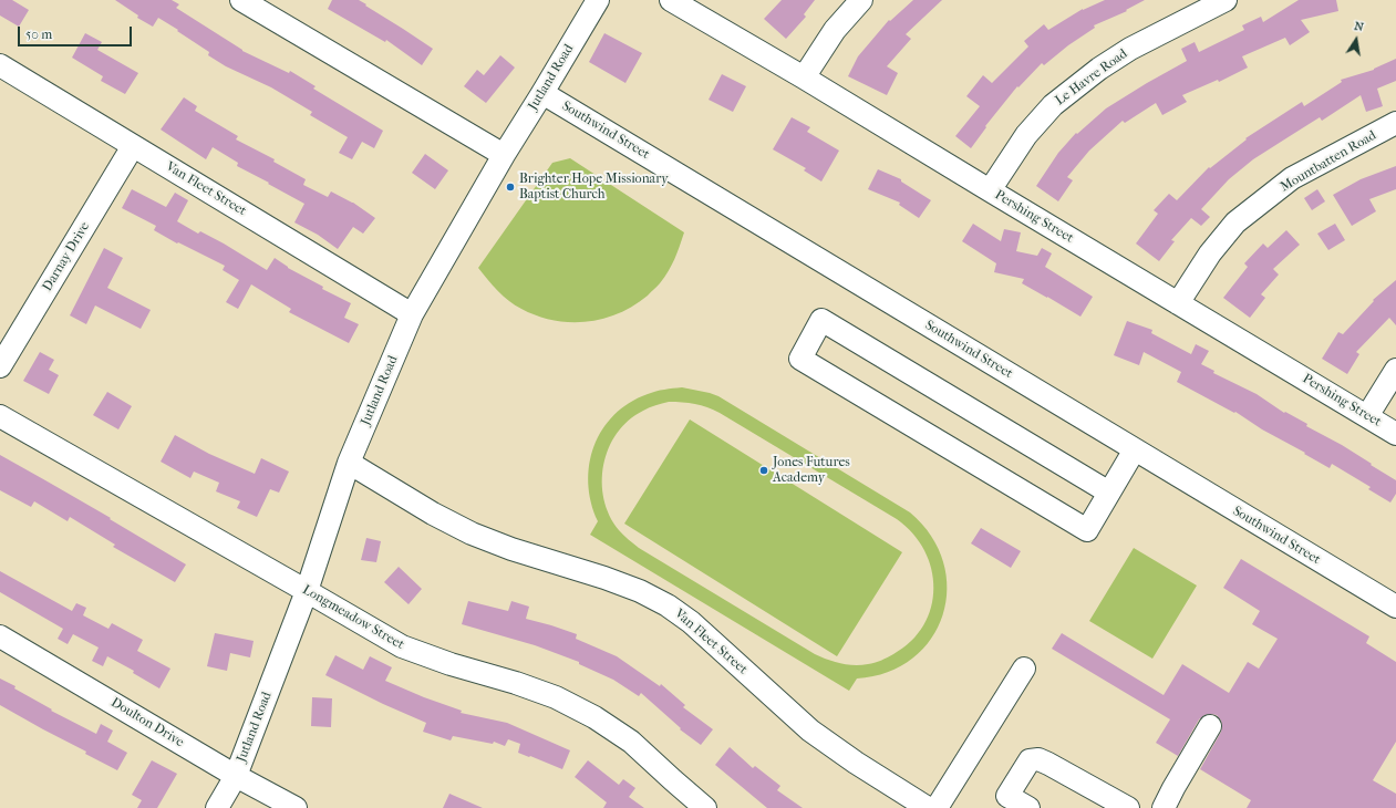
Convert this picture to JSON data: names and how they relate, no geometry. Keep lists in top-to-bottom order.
{
  "streets": {
    "street": [
      "Jutland Road",
      "Le Havre Road",
      "Southwind Street",
      "Mountbatten Road",
      "Van Fleet Street",
      "Pershing Street",
      "Darnay Drive",
      "Longmeadow Street",
      "Doulton Drive"
    ]
  },
  "crossings": [
    ["Jutland Road", "Southwind Street"],
    ["Jutland Road", "Van Fleet Street"],
    ["Jutland Road", "Longmeadow Street"],
    ["Jutland Road", "Doulton Drive"],
    ["Le Havre Road", "Pershing Street"],
    ["Mountbatten Road", "Pershing Street"],
    ["Van Fleet Street", "Darnay Drive"]
  ],
  "places": ["Brighter Hope Missionary Baptist Church", "Jones Futures Academy"],
  "scale_bar": "50 m",
  "north": "top"
}
